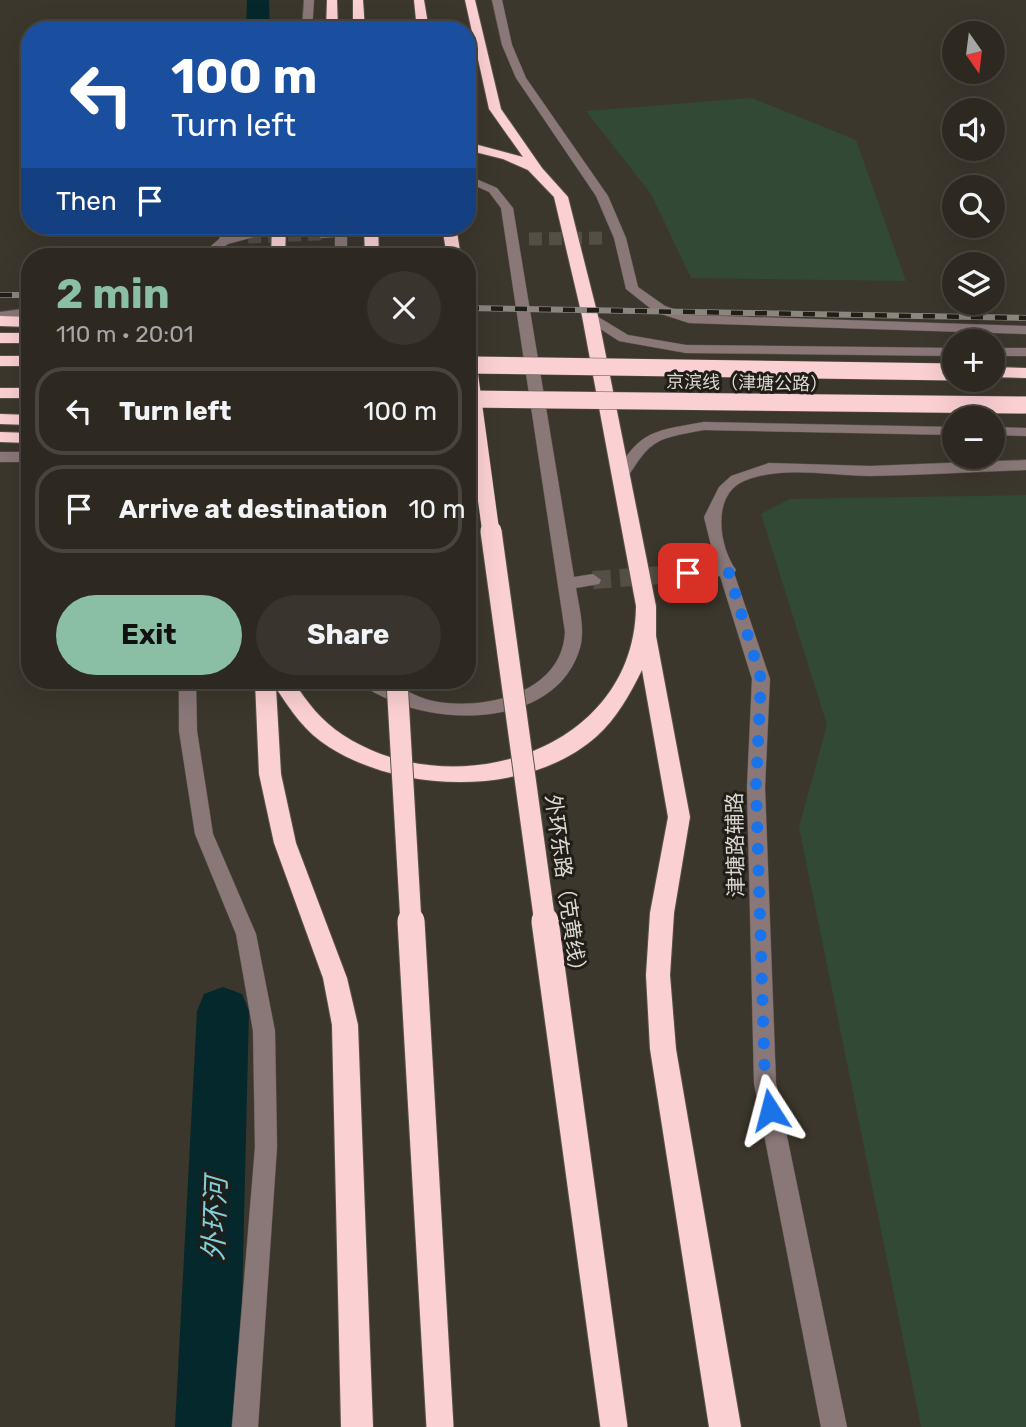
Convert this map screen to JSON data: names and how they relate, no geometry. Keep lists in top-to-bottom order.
{
  "streets": {
    "highway": ["京滨线（津塘公路）", "外环东路（克黄线）"],
    "street": ["津塘路辅路"]
  },
  "water": ["外环河"],
  "north": "bottom",
  "page": {
    "map_buttons": ["+", "−"],
    "turn": ["100 m", "Turn left"],
    "then": "Then",
    "heading": ["2 min", "110 m · 20:01"],
    "list": [
      {
        "name": "Turn left",
        "value": "100 m"
      },
      {
        "name": "Arrive at destination",
        "value": "10 m"
      }
    ],
    "buttons": ["Exit", "Share"]
  }
}
